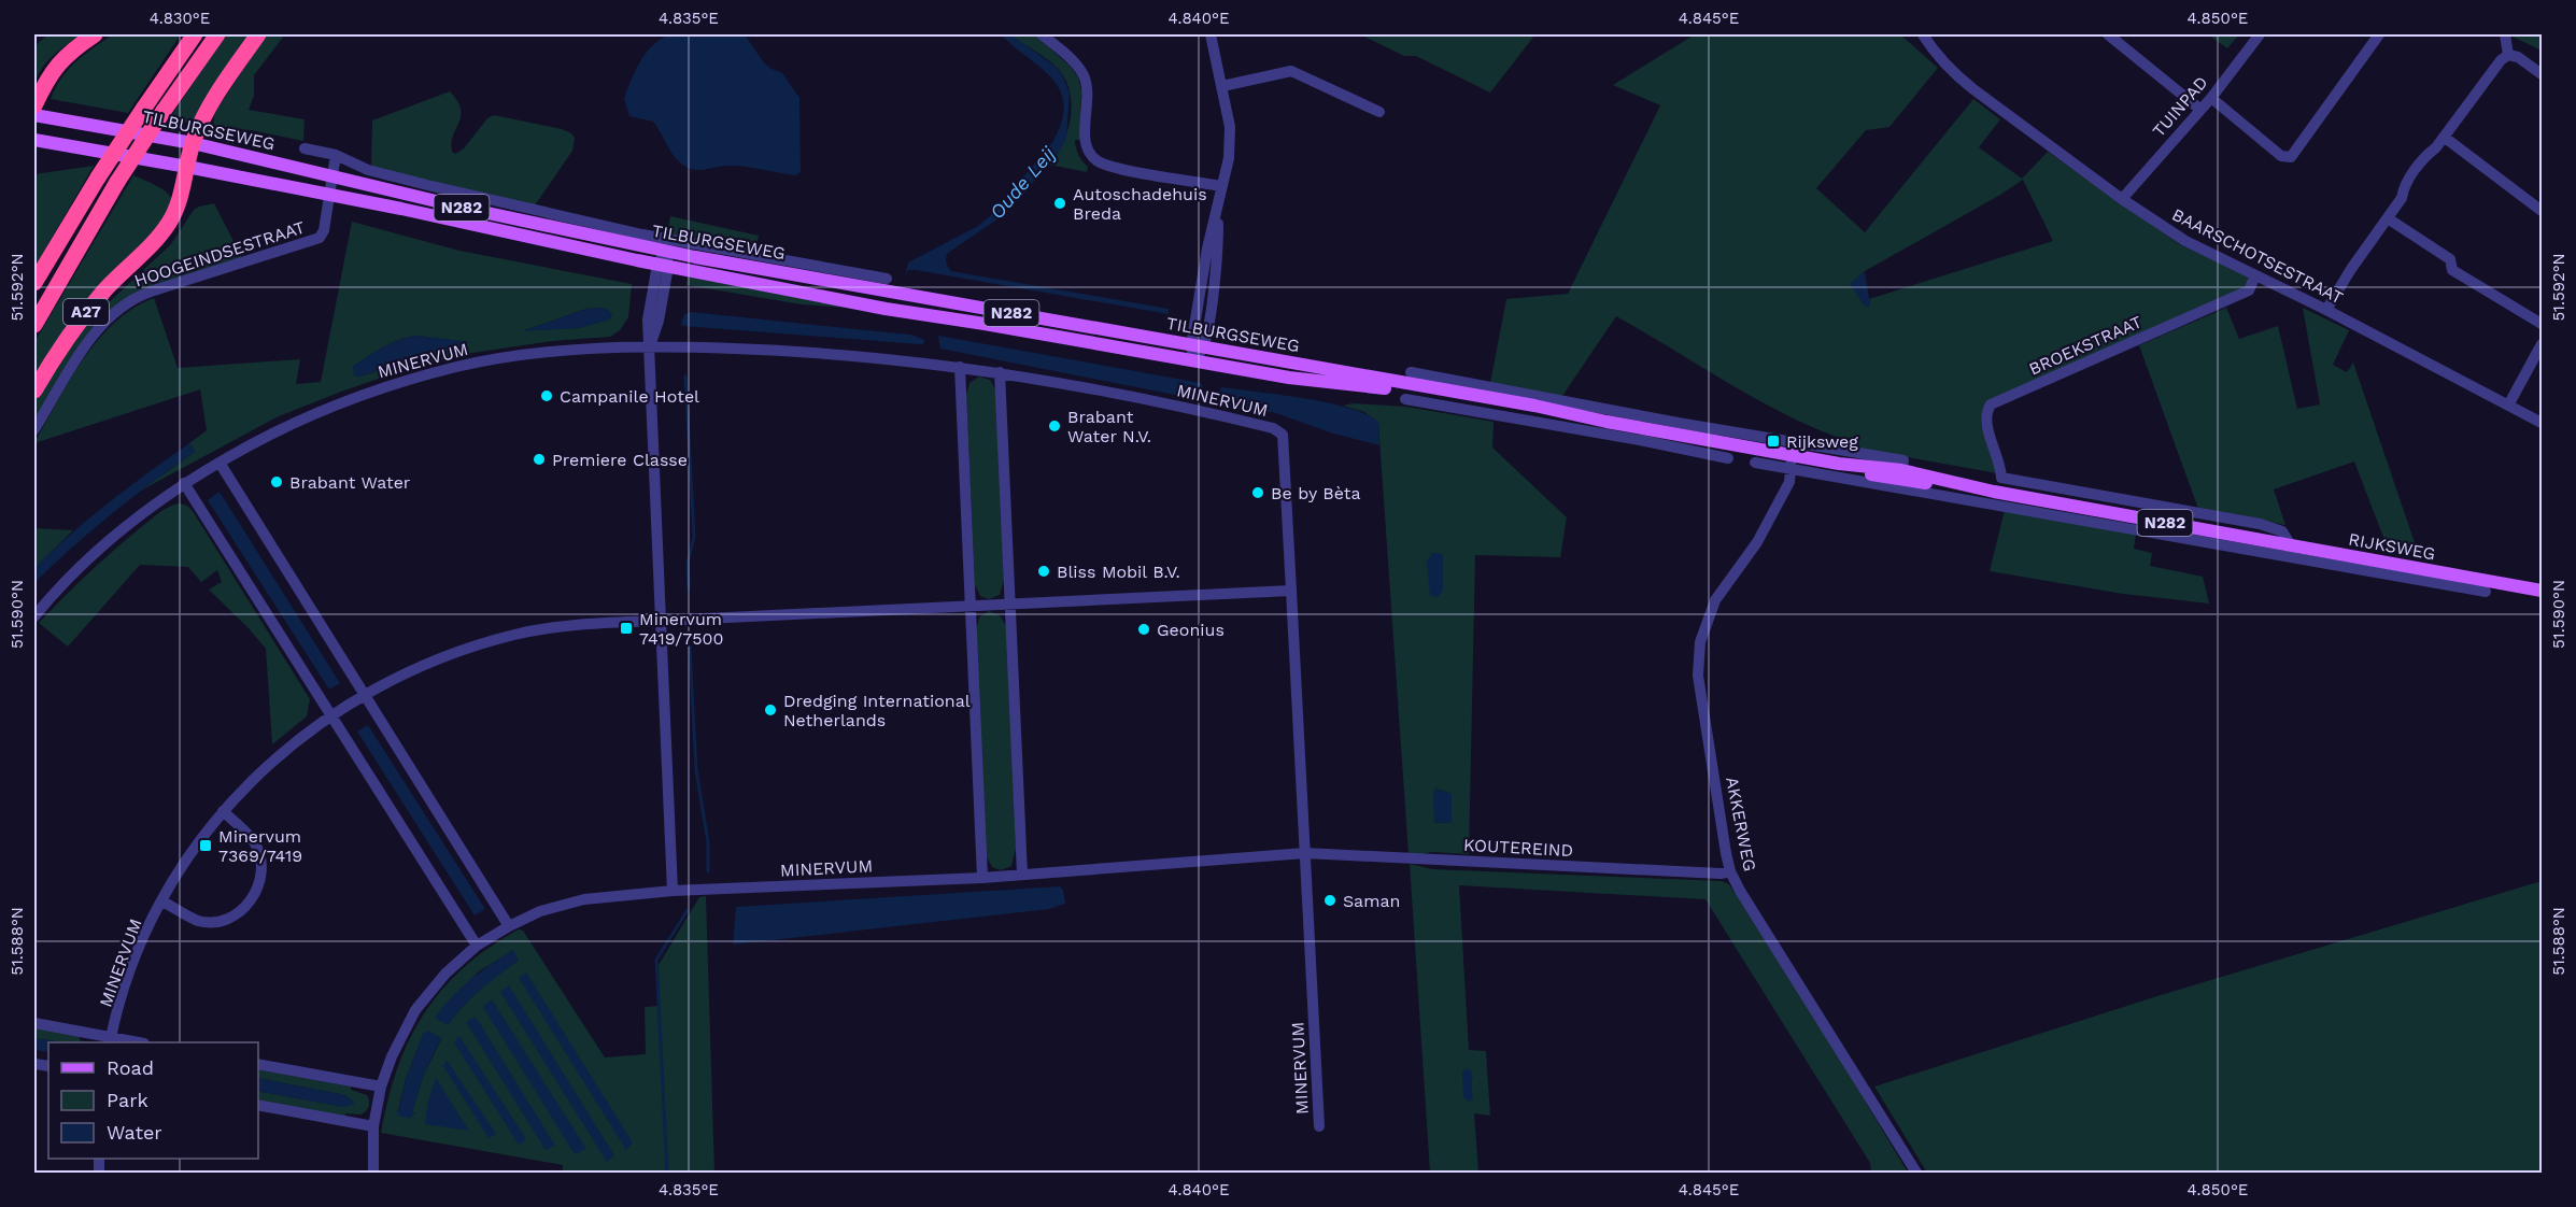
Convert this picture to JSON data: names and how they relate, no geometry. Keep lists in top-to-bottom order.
{
  "streets": {
    "highway": ["A27"],
    "main road": ["TILBURGSEWEG", "N282", "RIJKSWEG"],
    "street": [
      "TUINPAD",
      "HOOGEINDSESTRAAT",
      "BAARSCHOTSESTRAAT",
      "BROEKSTRAAT",
      "MINERVUM",
      "AKKERWEG",
      "KOUTEREIND"
    ]
  },
  "crossings": [
    ["TUINPAD", "BAARSCHOTSESTRAAT"],
    ["TILBURGSEWEG", "HOOGEINDSESTRAAT"],
    ["TILBURGSEWEG", "A27"],
    ["TILBURGSEWEG", "RIJKSWEG"],
    ["BAARSCHOTSESTRAAT", "BROEKSTRAAT"],
    ["BROEKSTRAAT", "RIJKSWEG"],
    ["MINERVUM", "KOUTEREIND"],
    ["RIJKSWEG", "AKKERWEG"],
    ["AKKERWEG", "KOUTEREIND"]
  ],
  "water": ["Oude Leij"],
  "places": {
    "other": [
      "Autoschadehuis Breda",
      "Campanile Hotel",
      "Brabant Water N.V.",
      "Premiere Classe",
      "Brabant Water",
      "Be by Bèta",
      "Bliss Mobil B.V.",
      "Geonius",
      "Dredging International Netherlands",
      "Saman"
    ],
    "transit": ["Rijksweg", "Minervum 7419/7500", "Minervum 7369/7419"]
  },
  "legend": ["Road", "Park", "Water"],
  "coordinates": [
    "4.830°E",
    "4.835°E",
    "4.840°E",
    "4.845°E",
    "4.850°E",
    "51.592°N",
    "51.590°N",
    "51.588°N"
  ]
}
